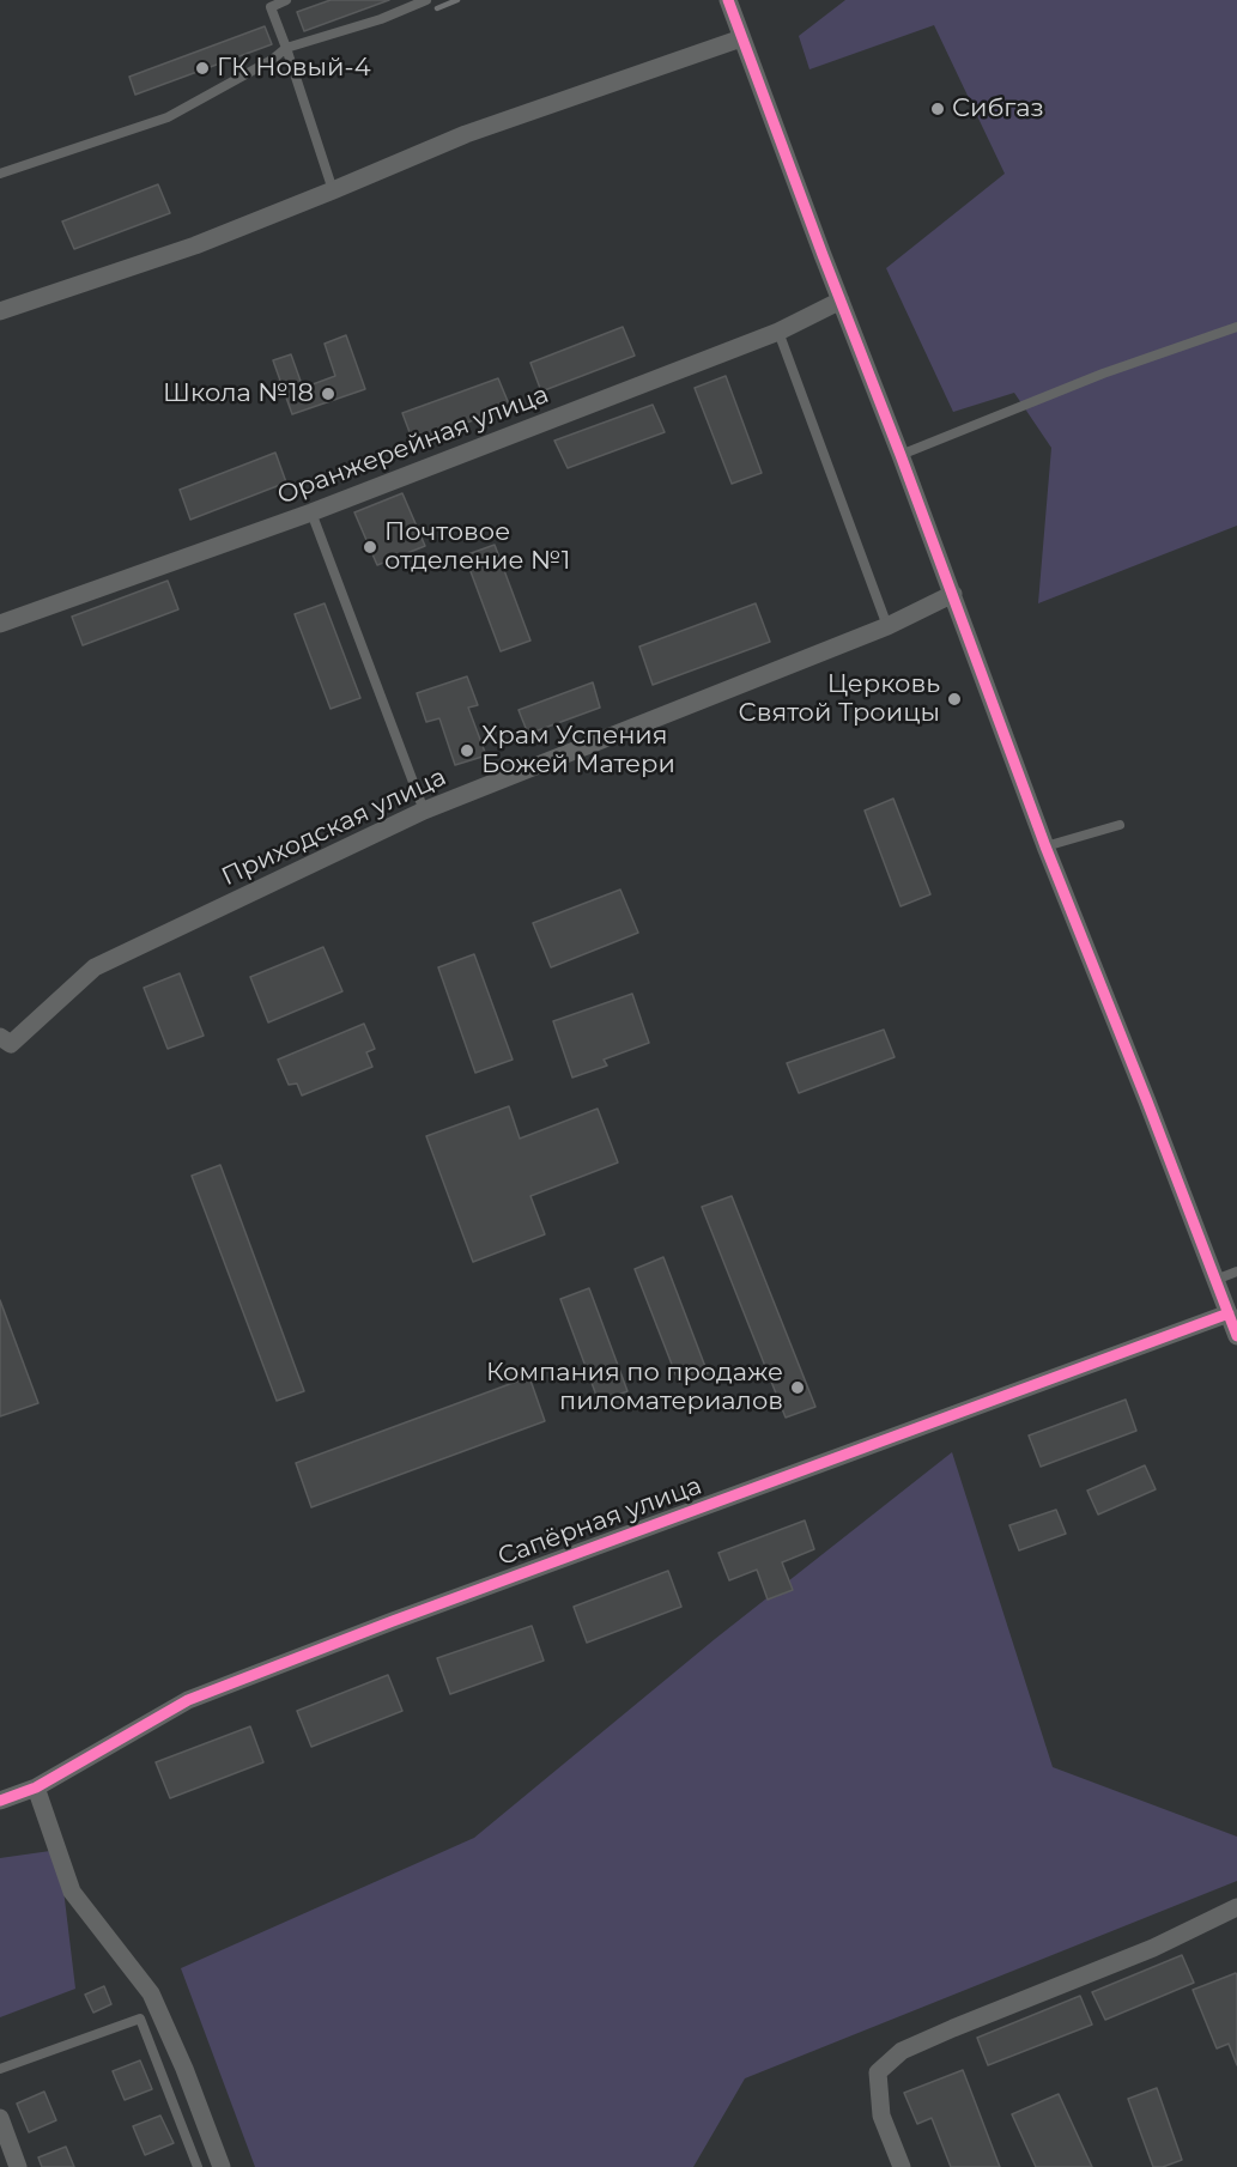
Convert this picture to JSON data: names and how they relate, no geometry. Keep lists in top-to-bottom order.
{
  "streets": {
    "street": ["Оранжерейная улица", "Приходская улица", "Сапёрная улица"]
  },
  "places": [
    "ГК Новый-4",
    "Сибгаз",
    "Школа №18",
    "Почтовое отделение №1",
    "Церковь Святой Троицы",
    "Храм Успения Божей Матери",
    "Компания по продаже пиломатериалов"
  ]
}
